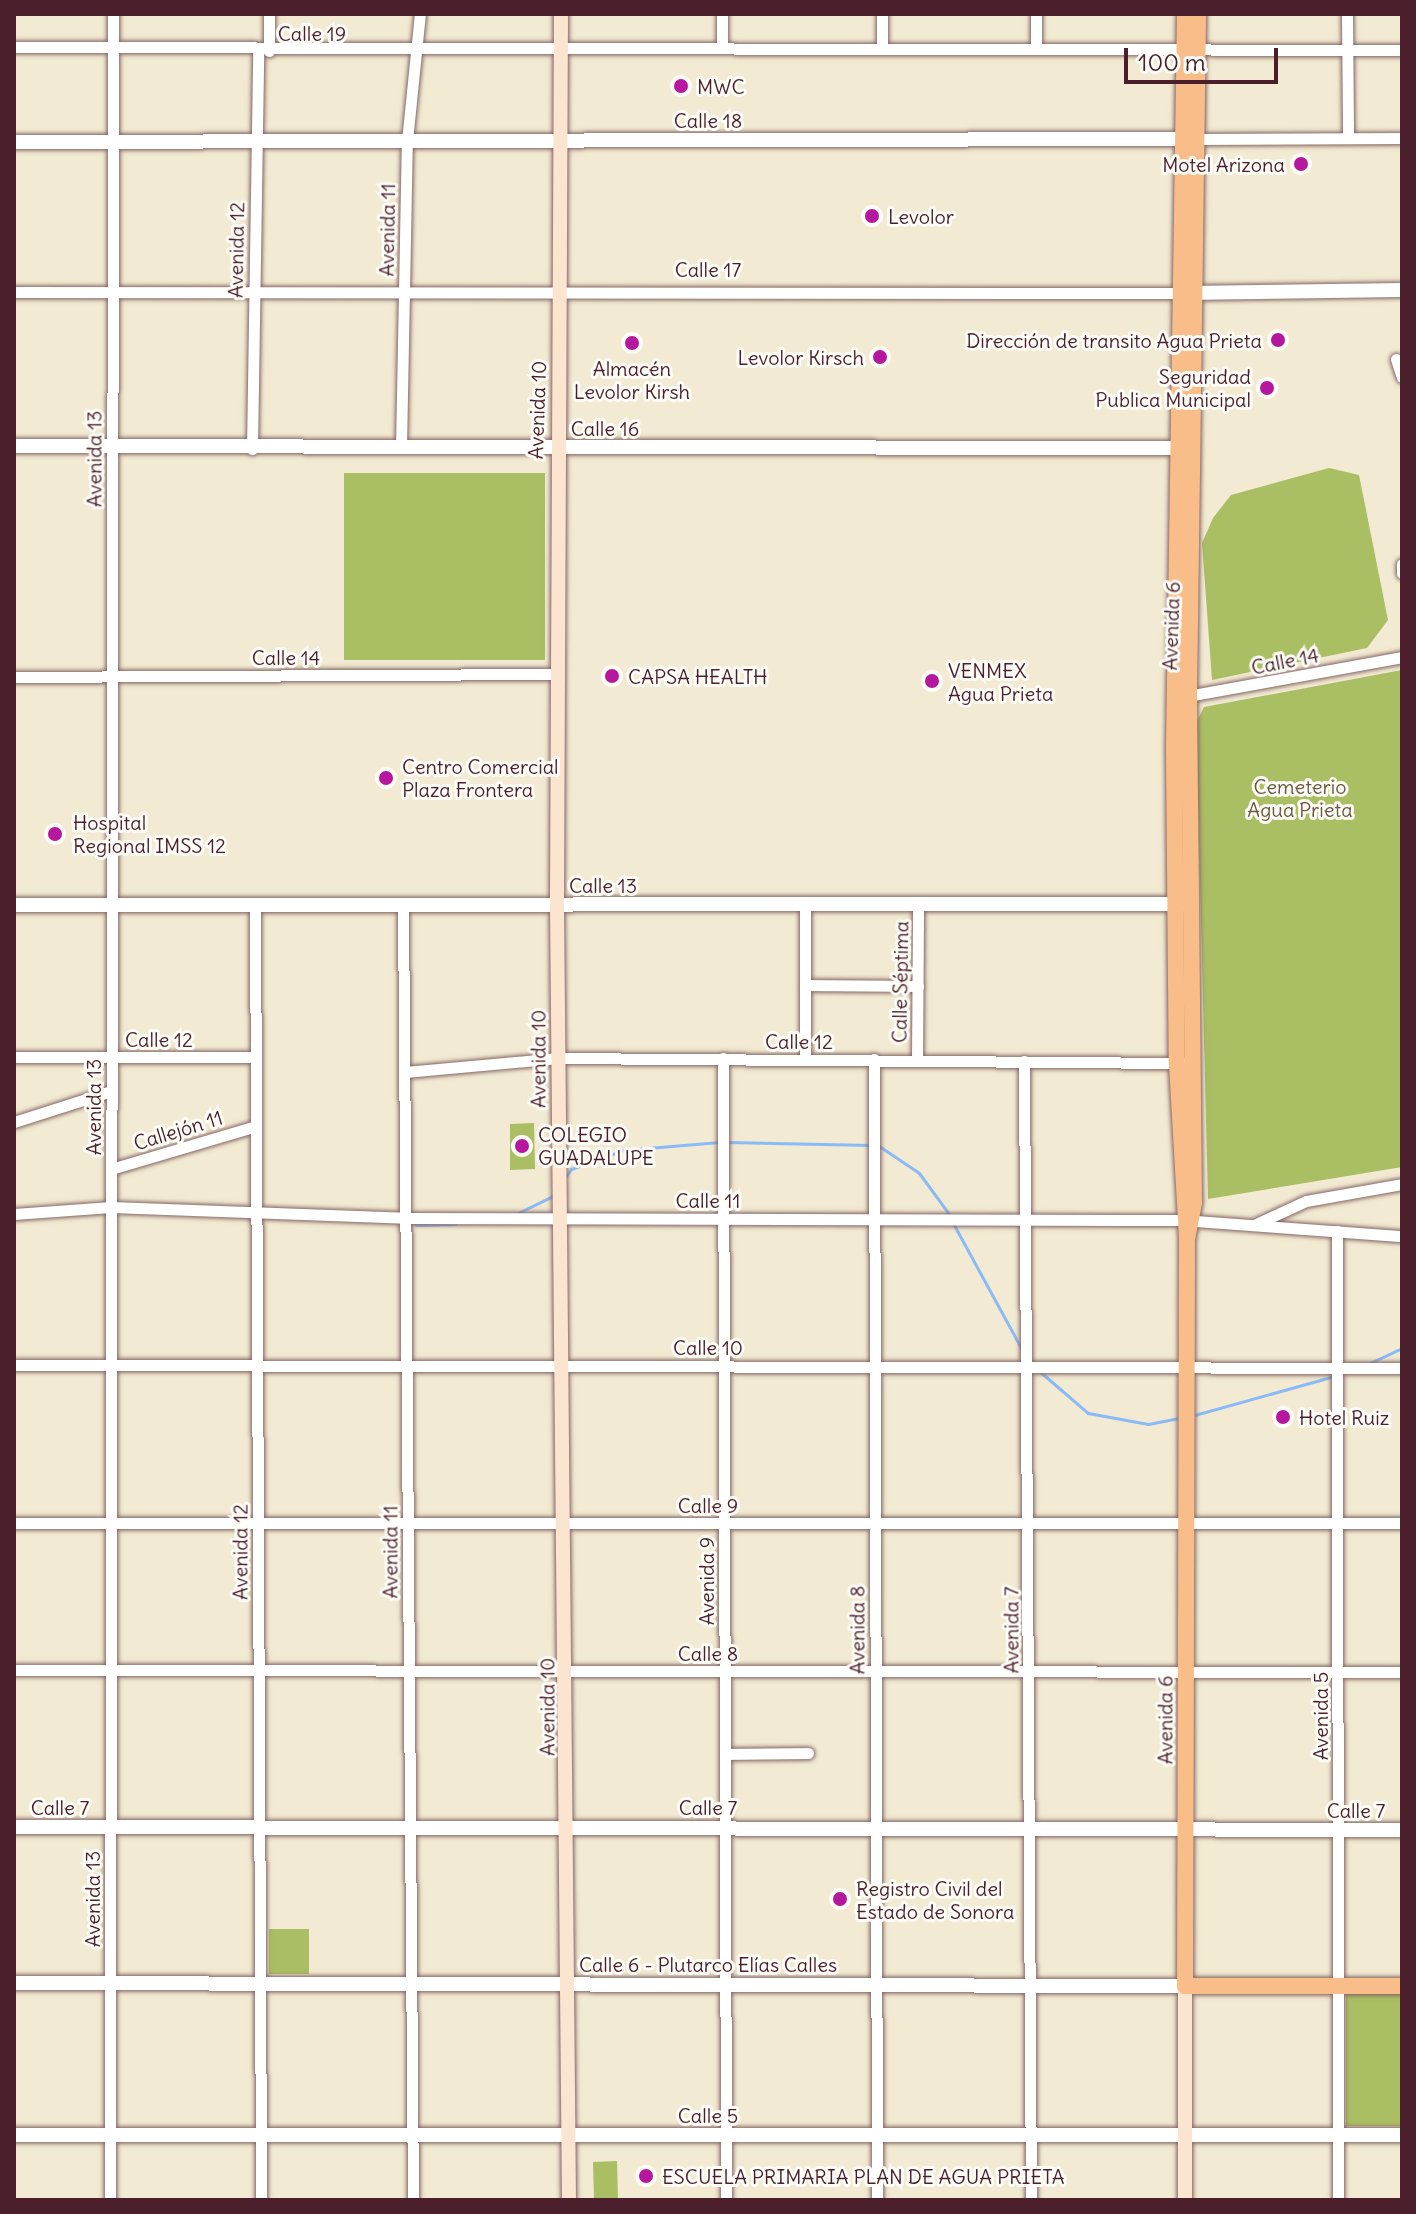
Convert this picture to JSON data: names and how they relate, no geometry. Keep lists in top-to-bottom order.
{
  "streets": {
    "main road": ["Avenida 10", "Avenida 6", "Calle 6 - Plutarco Elías Calles"],
    "street": [
      "Calle 19",
      "Calle 18",
      "Avenida 11",
      "Avenida 12",
      "Calle 17",
      "Calle 16",
      "Avenida 13",
      "Calle 14",
      "Calle 13",
      "Calle Séptima",
      "Calle 12",
      "Callejón 11",
      "Calle 11",
      "Calle 10",
      "Calle 9",
      "Avenida 9",
      "Avenida 8",
      "Avenida 7",
      "Calle 8",
      "Avenida 5",
      "Calle 7",
      "Calle 5"
    ]
  },
  "crossings": [
    ["Calle 19", "Avenida 11"],
    ["Calle 19", "Avenida 12"],
    ["Calle 19", "Avenida 10"],
    ["Calle 19", "Avenida 13"],
    ["Calle 19", "Avenida 6"],
    ["Calle 18", "Avenida 11"],
    ["Calle 18", "Avenida 12"],
    ["Calle 18", "Avenida 10"],
    ["Calle 18", "Avenida 13"],
    ["Calle 18", "Avenida 6"],
    ["Avenida 11", "Calle 17"],
    ["Avenida 11", "Calle 16"],
    ["Avenida 11", "Calle 13"],
    ["Avenida 11", "Calle 12"],
    ["Avenida 11", "Calle 11"],
    ["Avenida 11", "Calle 10"],
    ["Avenida 11", "Calle 9"],
    ["Avenida 11", "Calle 8"],
    ["Avenida 11", "Calle 7"],
    ["Avenida 11", "Calle 6 - Plutarco Elías Calles"],
    ["Avenida 11", "Calle 5"],
    ["Avenida 12", "Calle 17"],
    ["Avenida 12", "Calle 16"],
    ["Avenida 12", "Calle 13"],
    ["Avenida 12", "Calle 12"],
    ["Avenida 12", "Callejón 11"],
    ["Avenida 12", "Calle 11"],
    ["Avenida 12", "Calle 10"],
    ["Avenida 12", "Calle 9"],
    ["Avenida 12", "Calle 8"],
    ["Avenida 12", "Calle 7"],
    ["Avenida 12", "Calle 6 - Plutarco Elías Calles"],
    ["Avenida 12", "Calle 5"],
    ["Calle 17", "Avenida 10"],
    ["Calle 17", "Avenida 13"],
    ["Calle 17", "Avenida 6"],
    ["Avenida 10", "Calle 16"],
    ["Avenida 10", "Calle 14"],
    ["Avenida 10", "Calle 13"],
    ["Avenida 10", "Calle 12"],
    ["Avenida 10", "Calle 11"],
    ["Avenida 10", "Calle 10"],
    ["Avenida 10", "Calle 9"],
    ["Avenida 10", "Calle 8"],
    ["Avenida 10", "Calle 7"],
    ["Avenida 10", "Calle 6 - Plutarco Elías Calles"],
    ["Avenida 10", "Calle 5"],
    ["Calle 16", "Avenida 13"],
    ["Calle 16", "Avenida 6"],
    ["Avenida 13", "Calle 14"],
    ["Avenida 13", "Calle 13"],
    ["Avenida 13", "Calle 12"],
    ["Avenida 13", "Callejón 11"],
    ["Avenida 13", "Calle 11"],
    ["Avenida 13", "Calle 10"],
    ["Avenida 13", "Calle 9"],
    ["Avenida 13", "Calle 8"],
    ["Avenida 13", "Calle 7"],
    ["Avenida 13", "Calle 6 - Plutarco Elías Calles"],
    ["Avenida 13", "Calle 5"],
    ["Avenida 6", "Calle 14"],
    ["Avenida 6", "Calle 13"],
    ["Avenida 6", "Calle 12"],
    ["Avenida 6", "Calle 11"],
    ["Avenida 6", "Calle 10"],
    ["Avenida 6", "Calle 9"],
    ["Avenida 6", "Calle 8"],
    ["Avenida 6", "Calle 7"],
    ["Avenida 6", "Calle 6 - Plutarco Elías Calles"],
    ["Avenida 6", "Calle 5"],
    ["Calle 13", "Calle Séptima"],
    ["Calle Séptima", "Calle 12"],
    ["Calle 12", "Avenida 9"],
    ["Calle 12", "Avenida 8"],
    ["Calle 12", "Avenida 7"],
    ["Calle 11", "Avenida 9"],
    ["Calle 11", "Avenida 8"],
    ["Calle 11", "Avenida 7"],
    ["Calle 11", "Avenida 5"],
    ["Calle 10", "Avenida 9"],
    ["Calle 10", "Avenida 8"],
    ["Calle 10", "Avenida 7"],
    ["Calle 10", "Avenida 5"],
    ["Calle 9", "Avenida 9"],
    ["Calle 9", "Avenida 8"],
    ["Calle 9", "Avenida 7"],
    ["Calle 9", "Avenida 5"],
    ["Avenida 9", "Calle 8"],
    ["Avenida 9", "Calle 7"],
    ["Avenida 9", "Calle 6 - Plutarco Elías Calles"],
    ["Avenida 9", "Calle 5"],
    ["Avenida 8", "Calle 8"],
    ["Avenida 8", "Calle 7"],
    ["Avenida 8", "Calle 6 - Plutarco Elías Calles"],
    ["Avenida 8", "Calle 5"],
    ["Avenida 7", "Calle 8"],
    ["Avenida 7", "Calle 7"],
    ["Avenida 7", "Calle 6 - Plutarco Elías Calles"],
    ["Avenida 7", "Calle 5"],
    ["Calle 8", "Avenida 5"],
    ["Avenida 5", "Calle 7"],
    ["Avenida 5", "Calle 6 - Plutarco Elías Calles"],
    ["Avenida 5", "Calle 5"]
  ],
  "parks": ["Cemeterio Agua Prieta"],
  "places": [
    "MWC",
    "Motel Arizona",
    "Levolor",
    "Dirección de transito Agua Prieta",
    "Almacén Levolor Kirsh",
    "Levolor Kirsch",
    "Seguridad Publica Municipal",
    "CAPSA HEALTH",
    "VENMEX Agua Prieta",
    "Centro Comercial Plaza Frontera",
    "Hospital Regional IMSS 12",
    "COLEGIO GUADALUPE",
    "Hotel Ruiz",
    "Registro Civil del Estado de Sonora",
    "ESCUELA PRIMARIA PLAN DE AGUA PRIETA"
  ],
  "scale_bar": "100 m"
}
